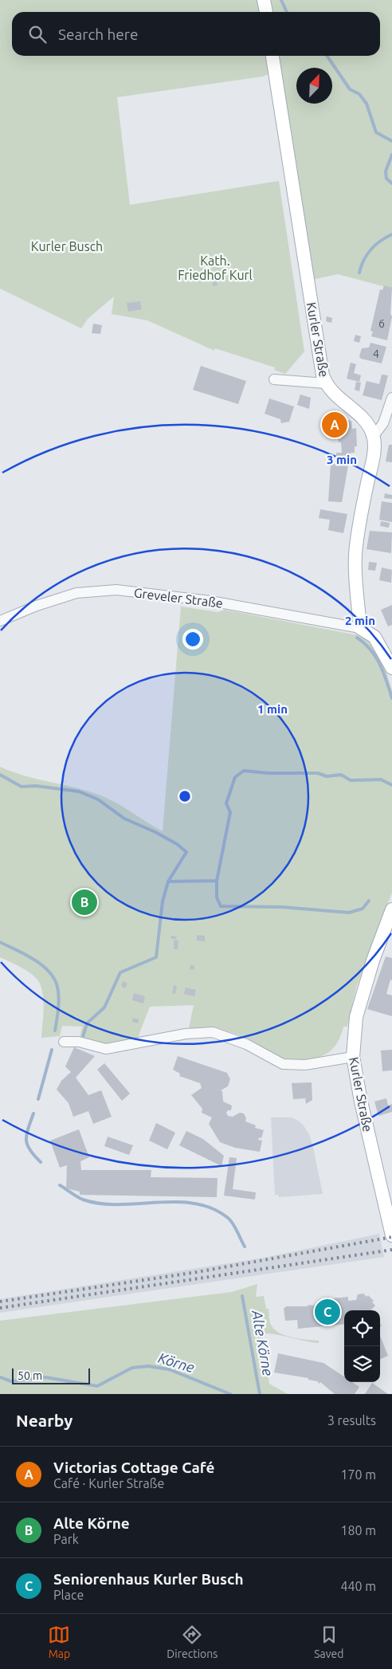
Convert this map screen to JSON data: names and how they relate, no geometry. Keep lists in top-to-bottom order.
{
  "streets": {
    "main road": ["Kurler Straße"],
    "street": ["Greveler Straße"]
  },
  "water": ["Alte Körne", "Körne"],
  "parks": ["Kurler Busch", "Kath. Friedhof Kurl"],
  "house_numbers": ["6", "4"],
  "scale_bar": "50 m",
  "north": "top right",
  "page": {
    "search": "Search here",
    "pins": ["A", "B", "C"],
    "scale": "50 m",
    "heading": ["Nearby", "3 results"],
    "list": [
      {
        "mark": "A",
        "name": "Victorias Cottage Café",
        "note": "Café · Kurler Straße",
        "value": "170 m"
      },
      {
        "mark": "B",
        "name": "Alte Körne",
        "note": "Park",
        "value": "180 m"
      },
      {
        "mark": "C",
        "name": "Seniorenhaus Kurler Busch",
        "note": "Place",
        "value": "440 m"
      }
    ],
    "nav": ["Map", "Directions", "Saved"]
  },
  "rings": ["3 min", "2 min", "1 min"]
}
